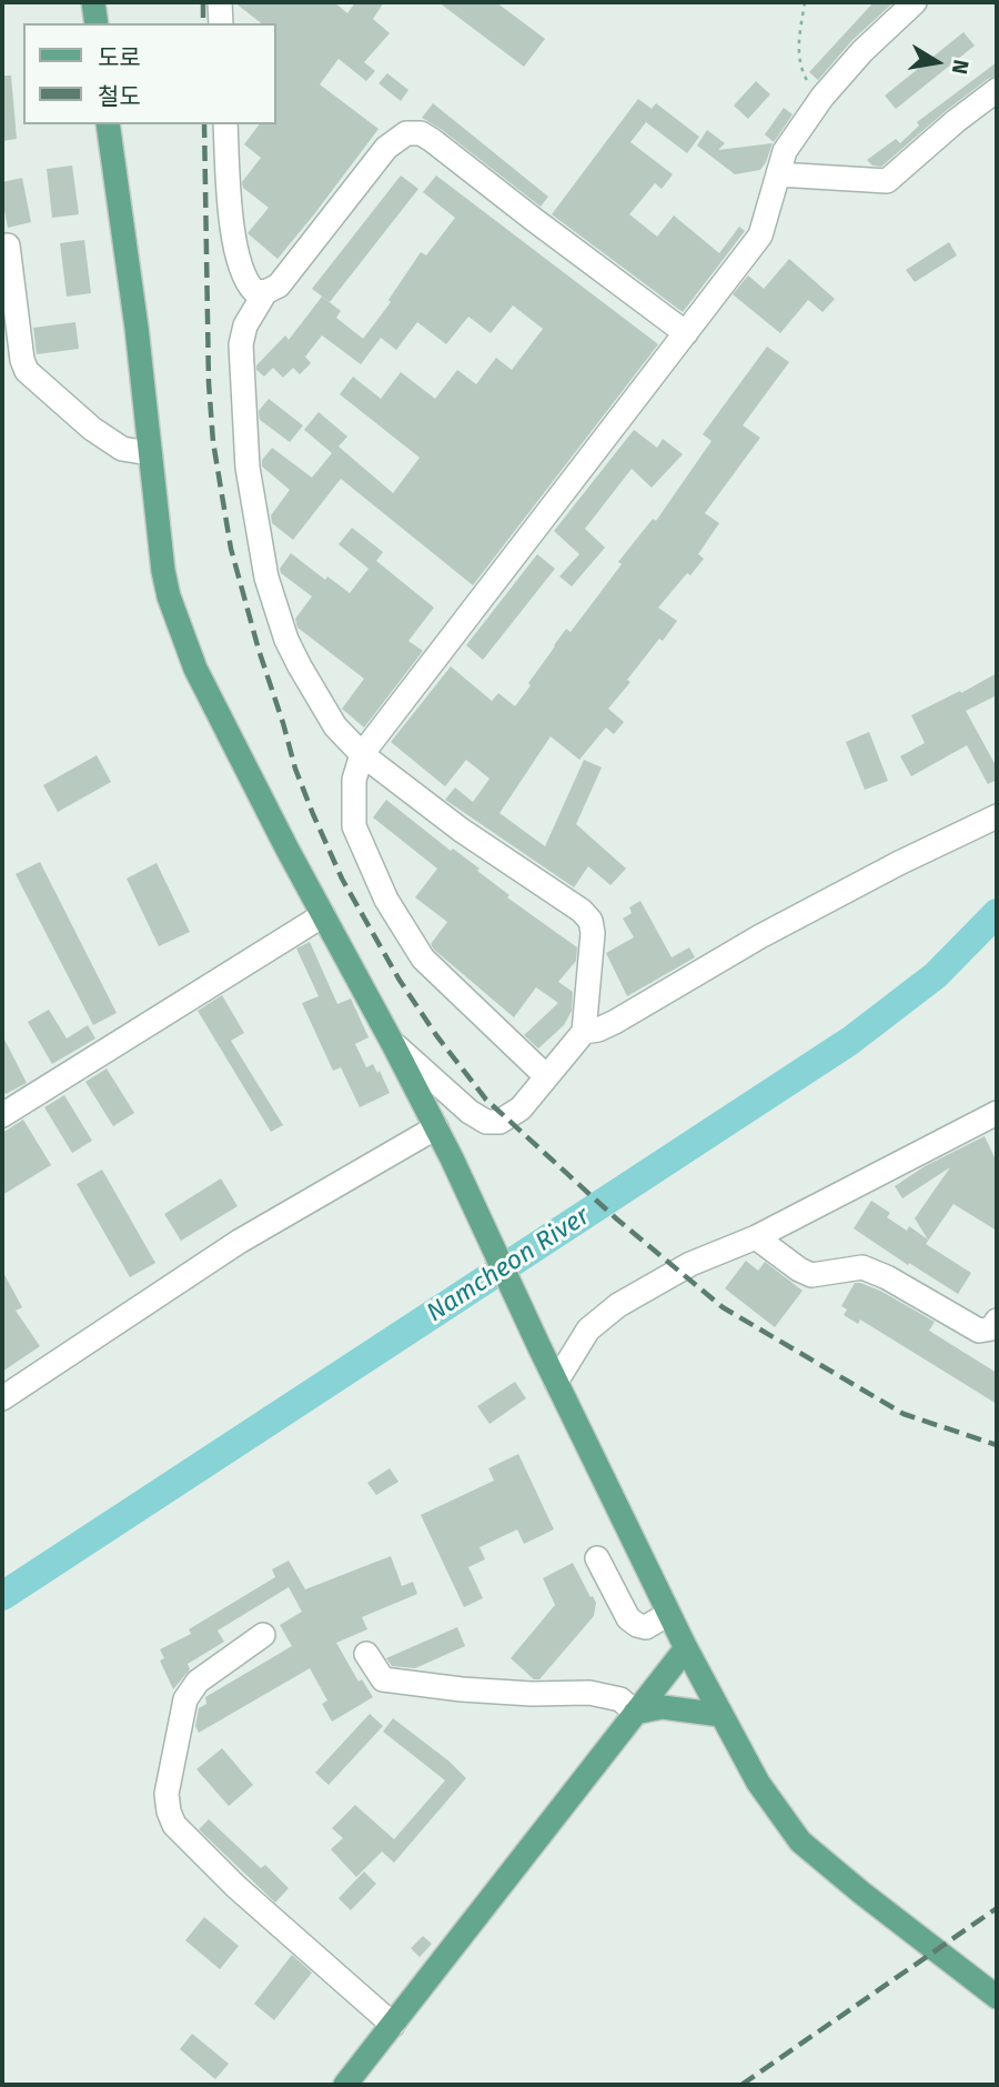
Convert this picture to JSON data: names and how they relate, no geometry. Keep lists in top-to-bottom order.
{
  "water": ["Namcheon River"],
  "legend": ["도로", "철도"],
  "north": "right"
}
